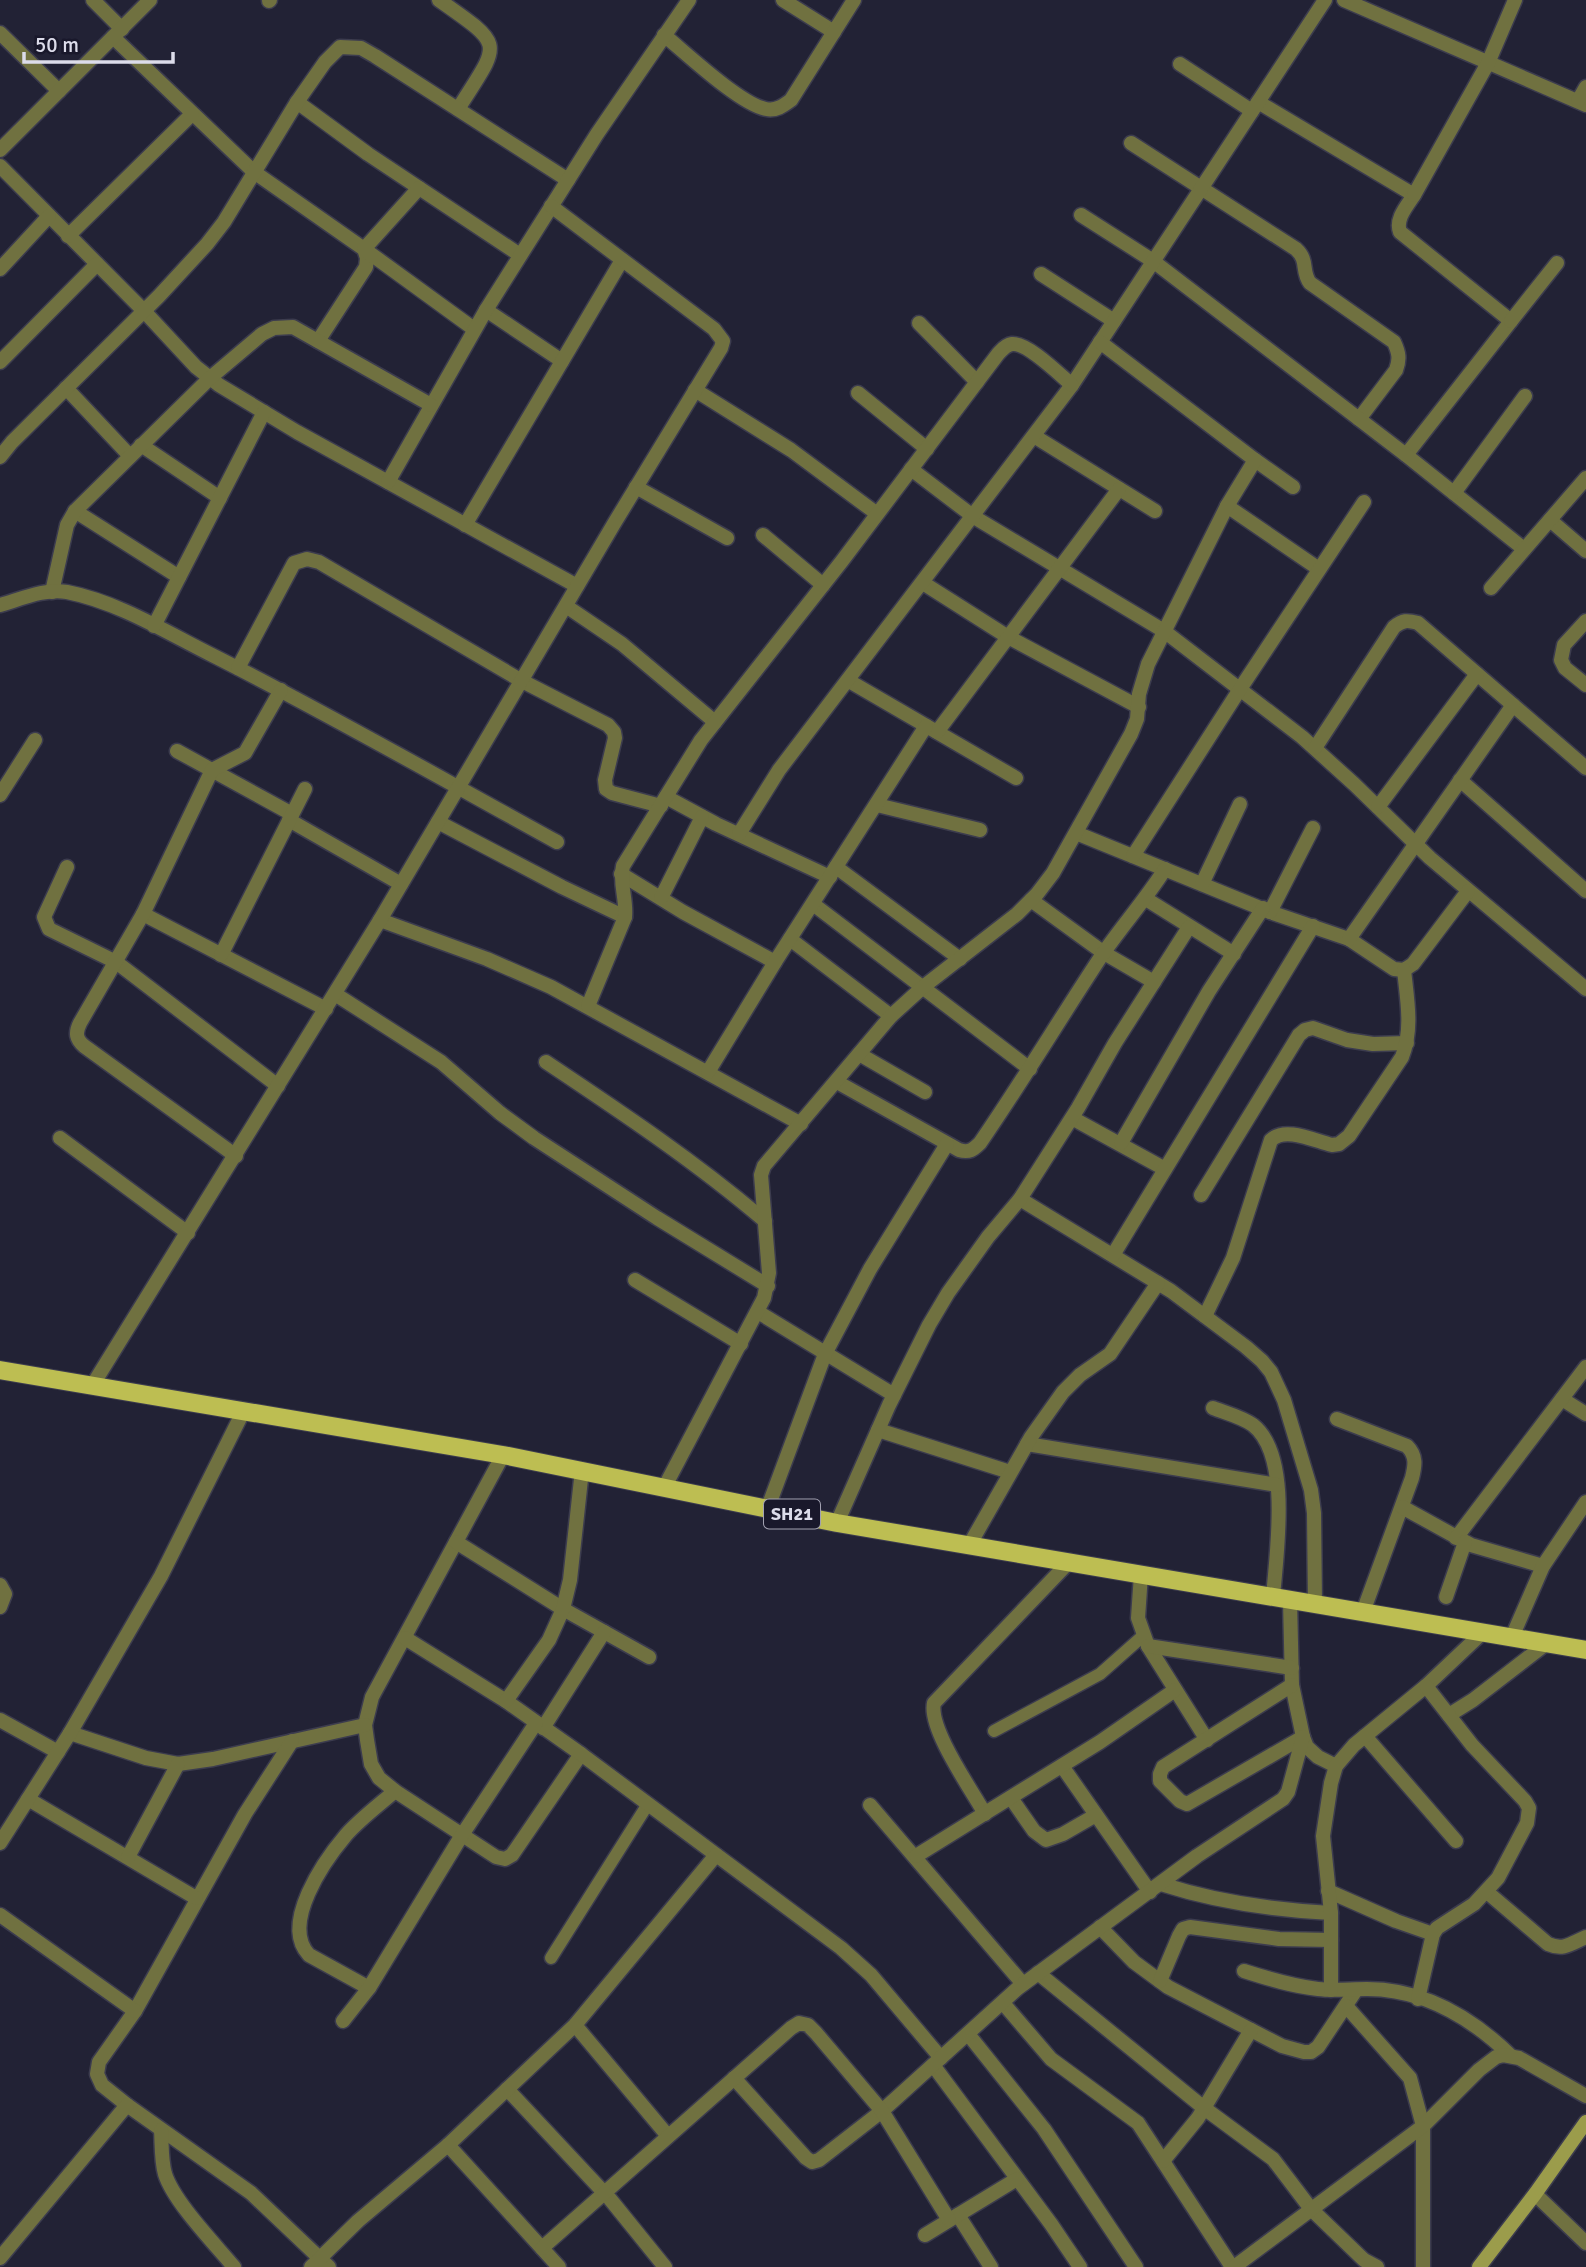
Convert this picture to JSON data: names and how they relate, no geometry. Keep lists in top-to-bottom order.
{
  "streets": {
    "main road": ["SH21"]
  },
  "scale_bar": "50 m"
}
